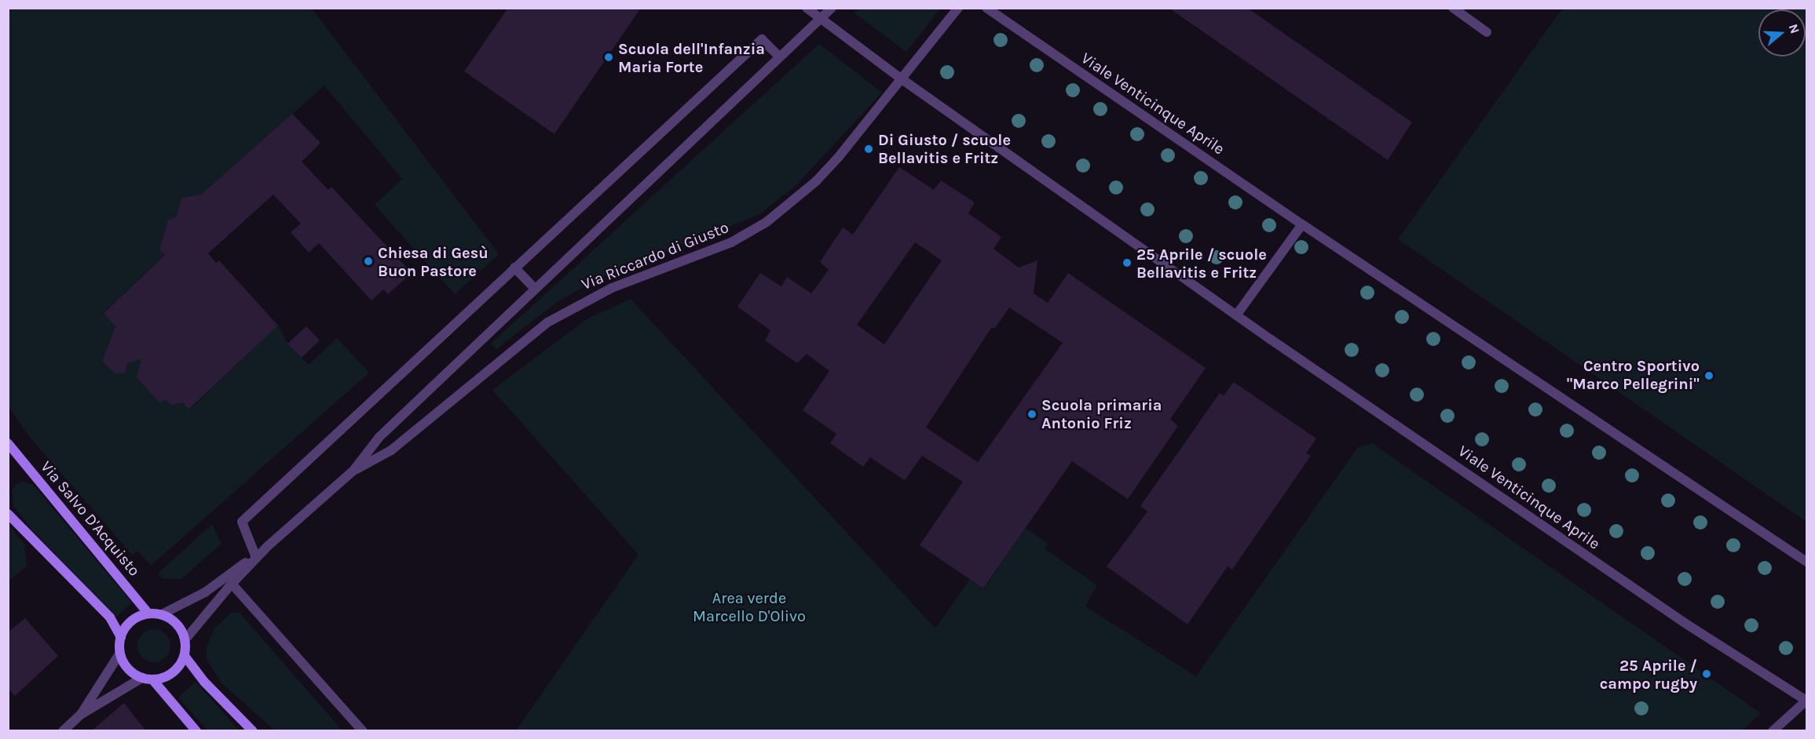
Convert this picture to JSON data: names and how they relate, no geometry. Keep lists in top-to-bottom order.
{
  "streets": {
    "street": ["Viale Venticinque Aprile", "Via Riccardo di Giusto", "Via Salvo D'Acquisto"]
  },
  "crossings": [
    ["Viale Venticinque Aprile", "Via Riccardo di Giusto"],
    ["Via Riccardo di Giusto", "Via Salvo D'Acquisto"]
  ],
  "parks": ["Area verde Marcello D'Olivo"],
  "places": [
    "Scuola dell'Infanzia Maria Forte",
    "Di Giusto / scuole Bellavitis e Fritz",
    "Chiesa di Gesù Buon Pastore",
    "25 Aprile / scuole Bellavitis e Fritz",
    "Centro Sportivo \"Marco Pellegrini\"",
    "Scuola primaria Antonio Friz",
    "25 Aprile / campo rugby"
  ],
  "north": "right"
}
